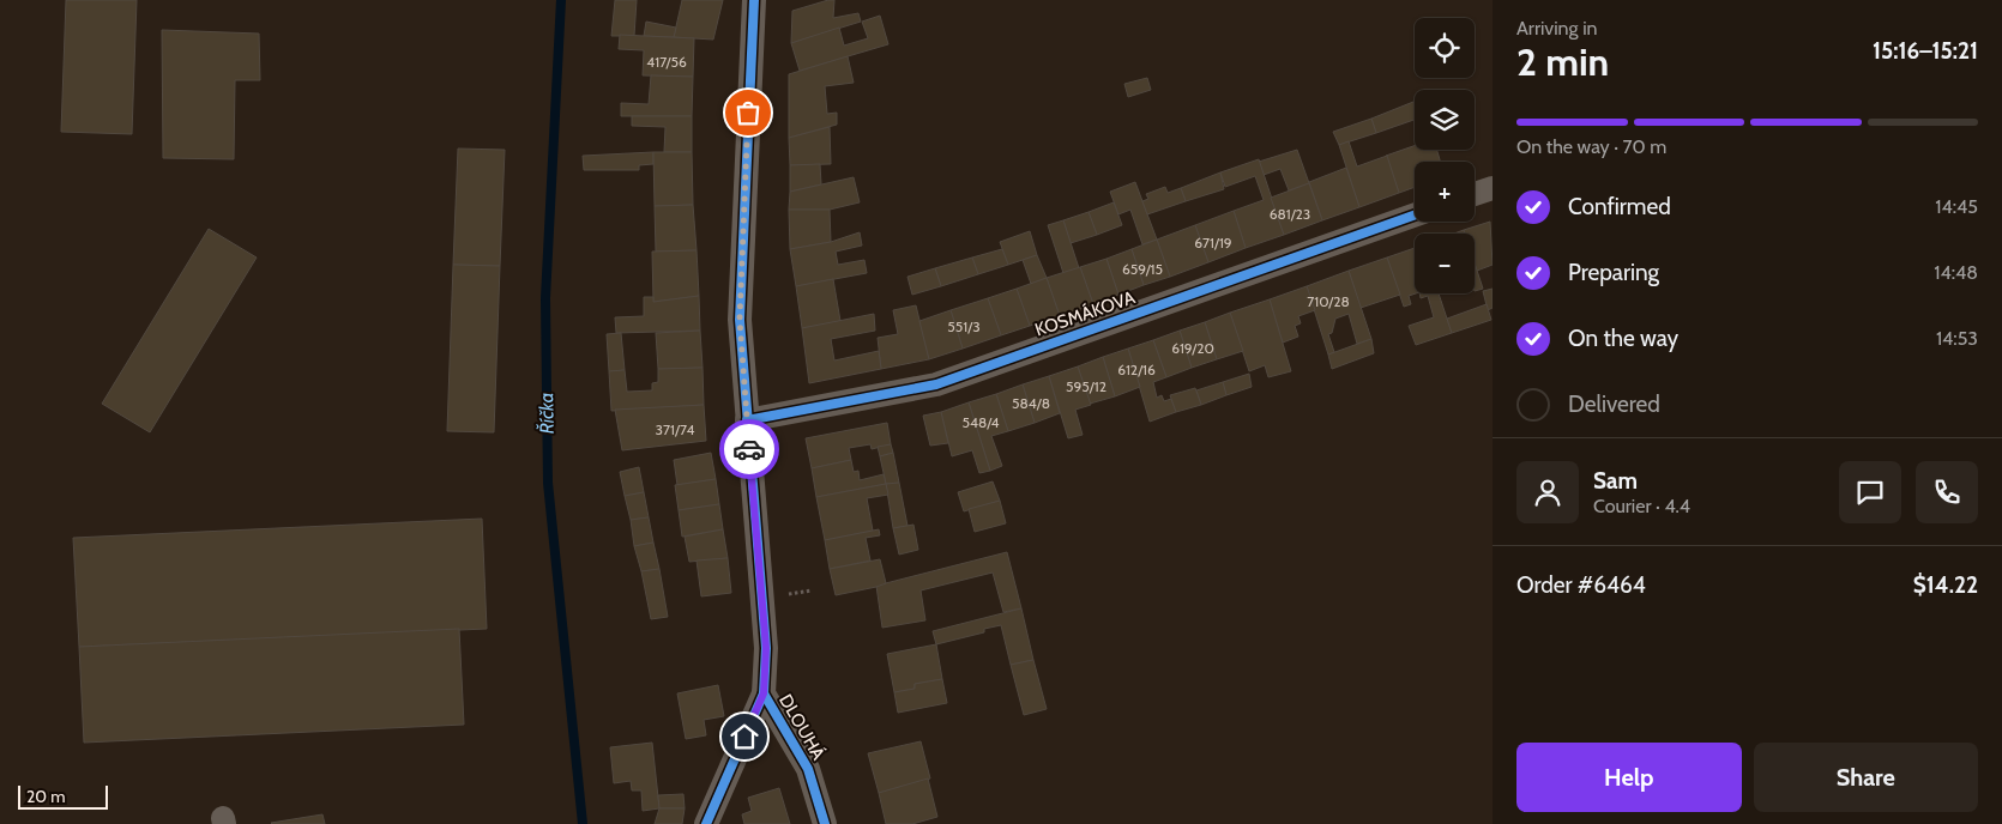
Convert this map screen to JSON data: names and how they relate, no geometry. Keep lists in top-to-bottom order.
{
  "streets": {
    "street": ["KOSMÁKOVA", "DLOUHÁ"]
  },
  "crossings": [
    ["KOSMÁKOVA", "DLOUHÁ"]
  ],
  "water": ["Říčka"],
  "house_numbers": [
    "417/56",
    "681/23",
    "671/19",
    "659/15",
    "710/28",
    "551/3",
    "619/20",
    "612/16",
    "595/12",
    "584/8",
    "548/4",
    "371/74"
  ],
  "scale_bar": "20 m",
  "page": {
    "heading": ["2 min", "Arriving in", "15:16–15:21"],
    "panel": [
      "Sam",
      "Courier · 4.4",
      "Order #6464",
      "$14.22"
    ],
    "map_buttons": ["+", "−"],
    "bar": "On the way · 70 m",
    "list": [
      ["Confirmed", "14:45"],
      ["Preparing", "14:48"],
      ["On the way", "14:53"],
      "Delivered"
    ],
    "buttons": ["Help", "Share"],
    "scale": "20 m"
  }
}
